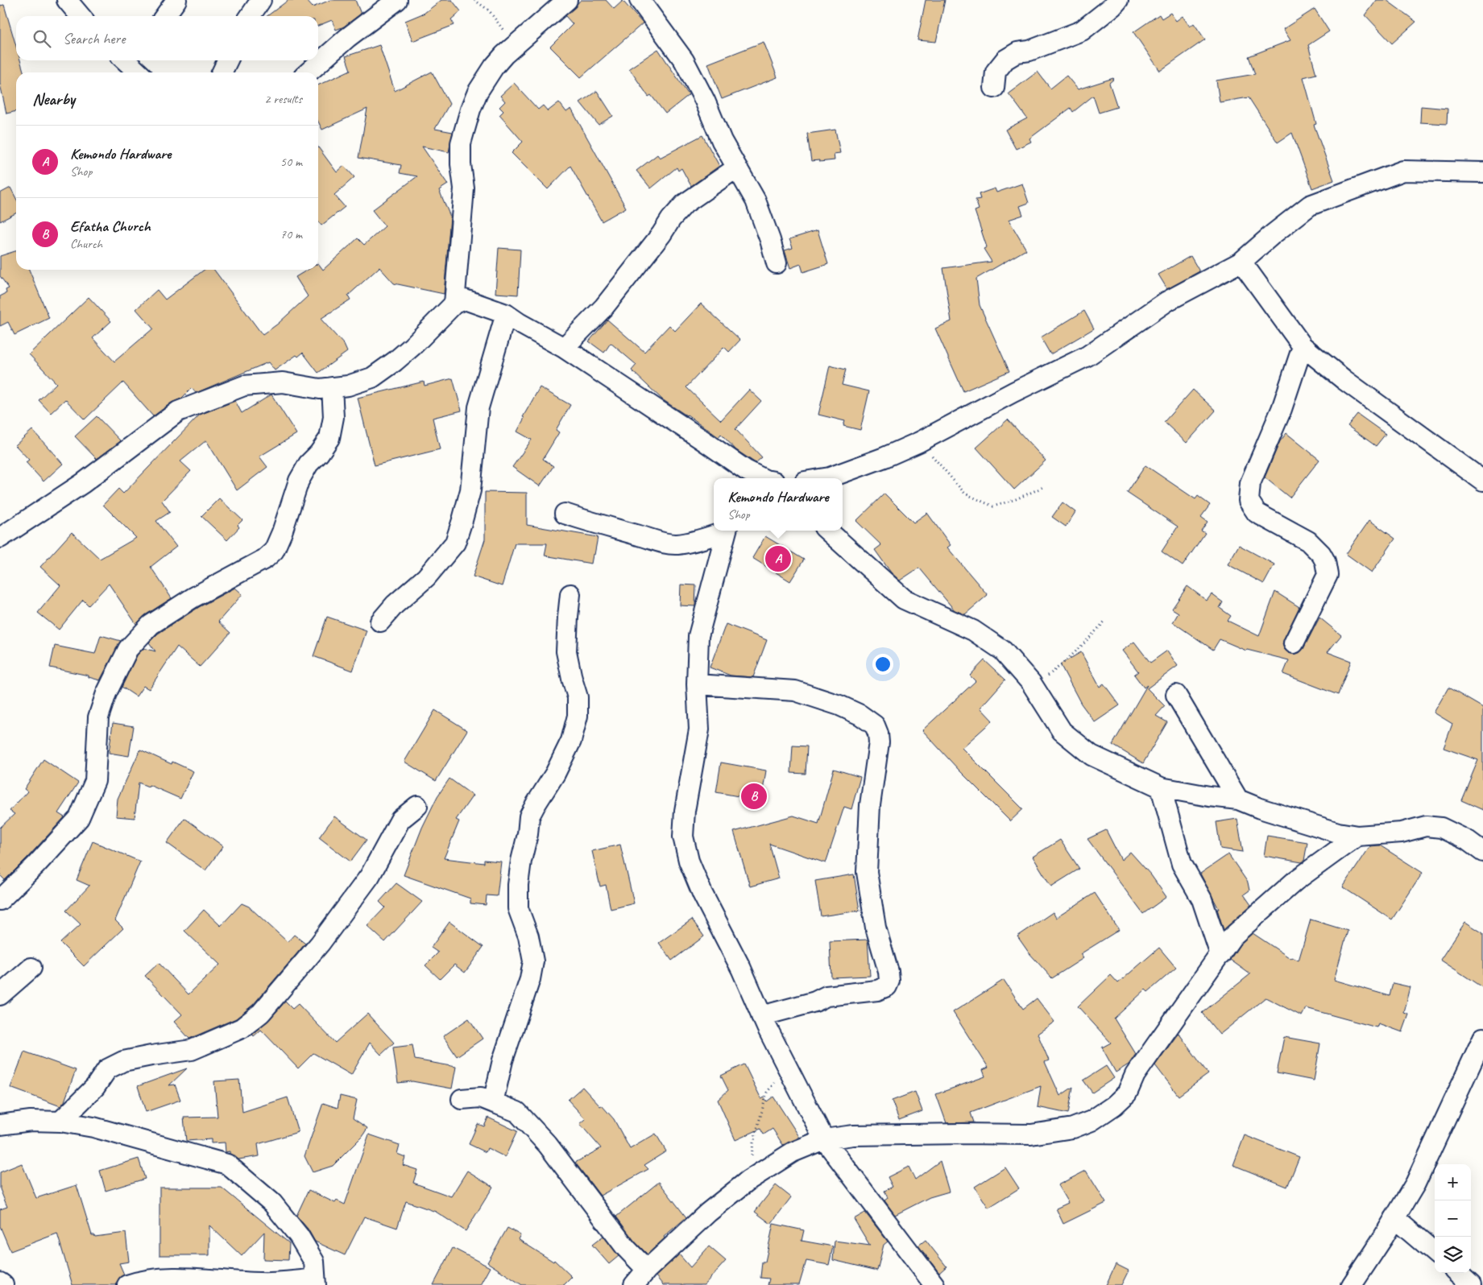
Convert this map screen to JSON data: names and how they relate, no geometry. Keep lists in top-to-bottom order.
{
  "page": {
    "search": "Search here",
    "heading": ["Nearby", "2 results"],
    "list": [
      {
        "mark": "A",
        "name": "Kemondo Hardware",
        "note": "Shop",
        "value": "50 m"
      },
      {
        "mark": "B",
        "name": "Efatha Church",
        "note": "Church",
        "value": "70 m"
      }
    ],
    "popup": ["Kemondo Hardware", "Shop"],
    "pins": ["A", "B"],
    "map_buttons": ["+", "−"]
  }
}
